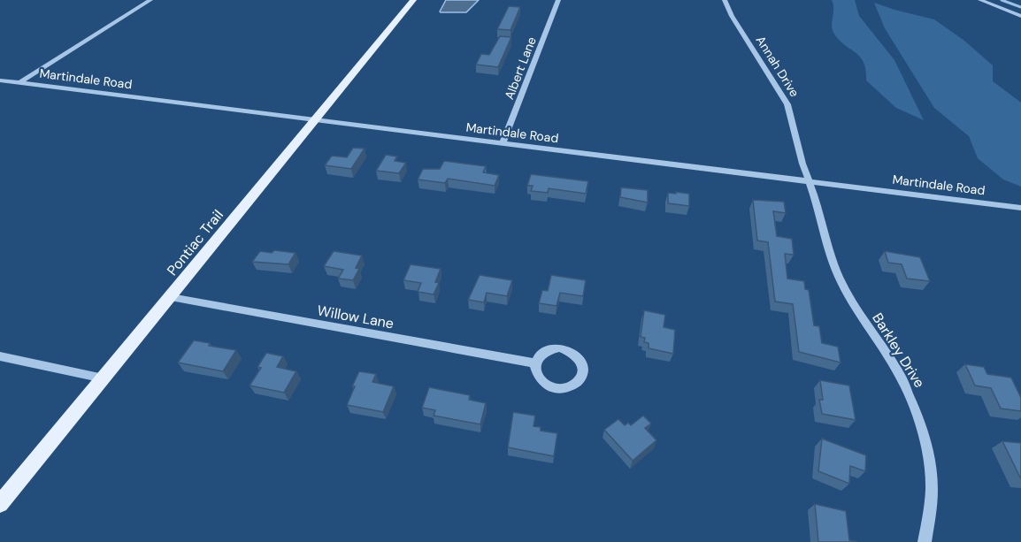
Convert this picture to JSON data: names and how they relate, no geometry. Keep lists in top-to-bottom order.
{
  "streets": {
    "main road": ["Pontiac Trail"],
    "street": [
      "Annah Drive",
      "Albert Lane",
      "Martindale Road",
      "Willow Lane",
      "Barkley Drive"
    ]
  },
  "crossings": [
    ["Annah Drive", "Martindale Road"],
    ["Annah Drive", "Barkley Drive"],
    ["Albert Lane", "Martindale Road"],
    ["Martindale Road", "Pontiac Trail"],
    ["Martindale Road", "Barkley Drive"],
    ["Pontiac Trail", "Willow Lane"]
  ]
}
